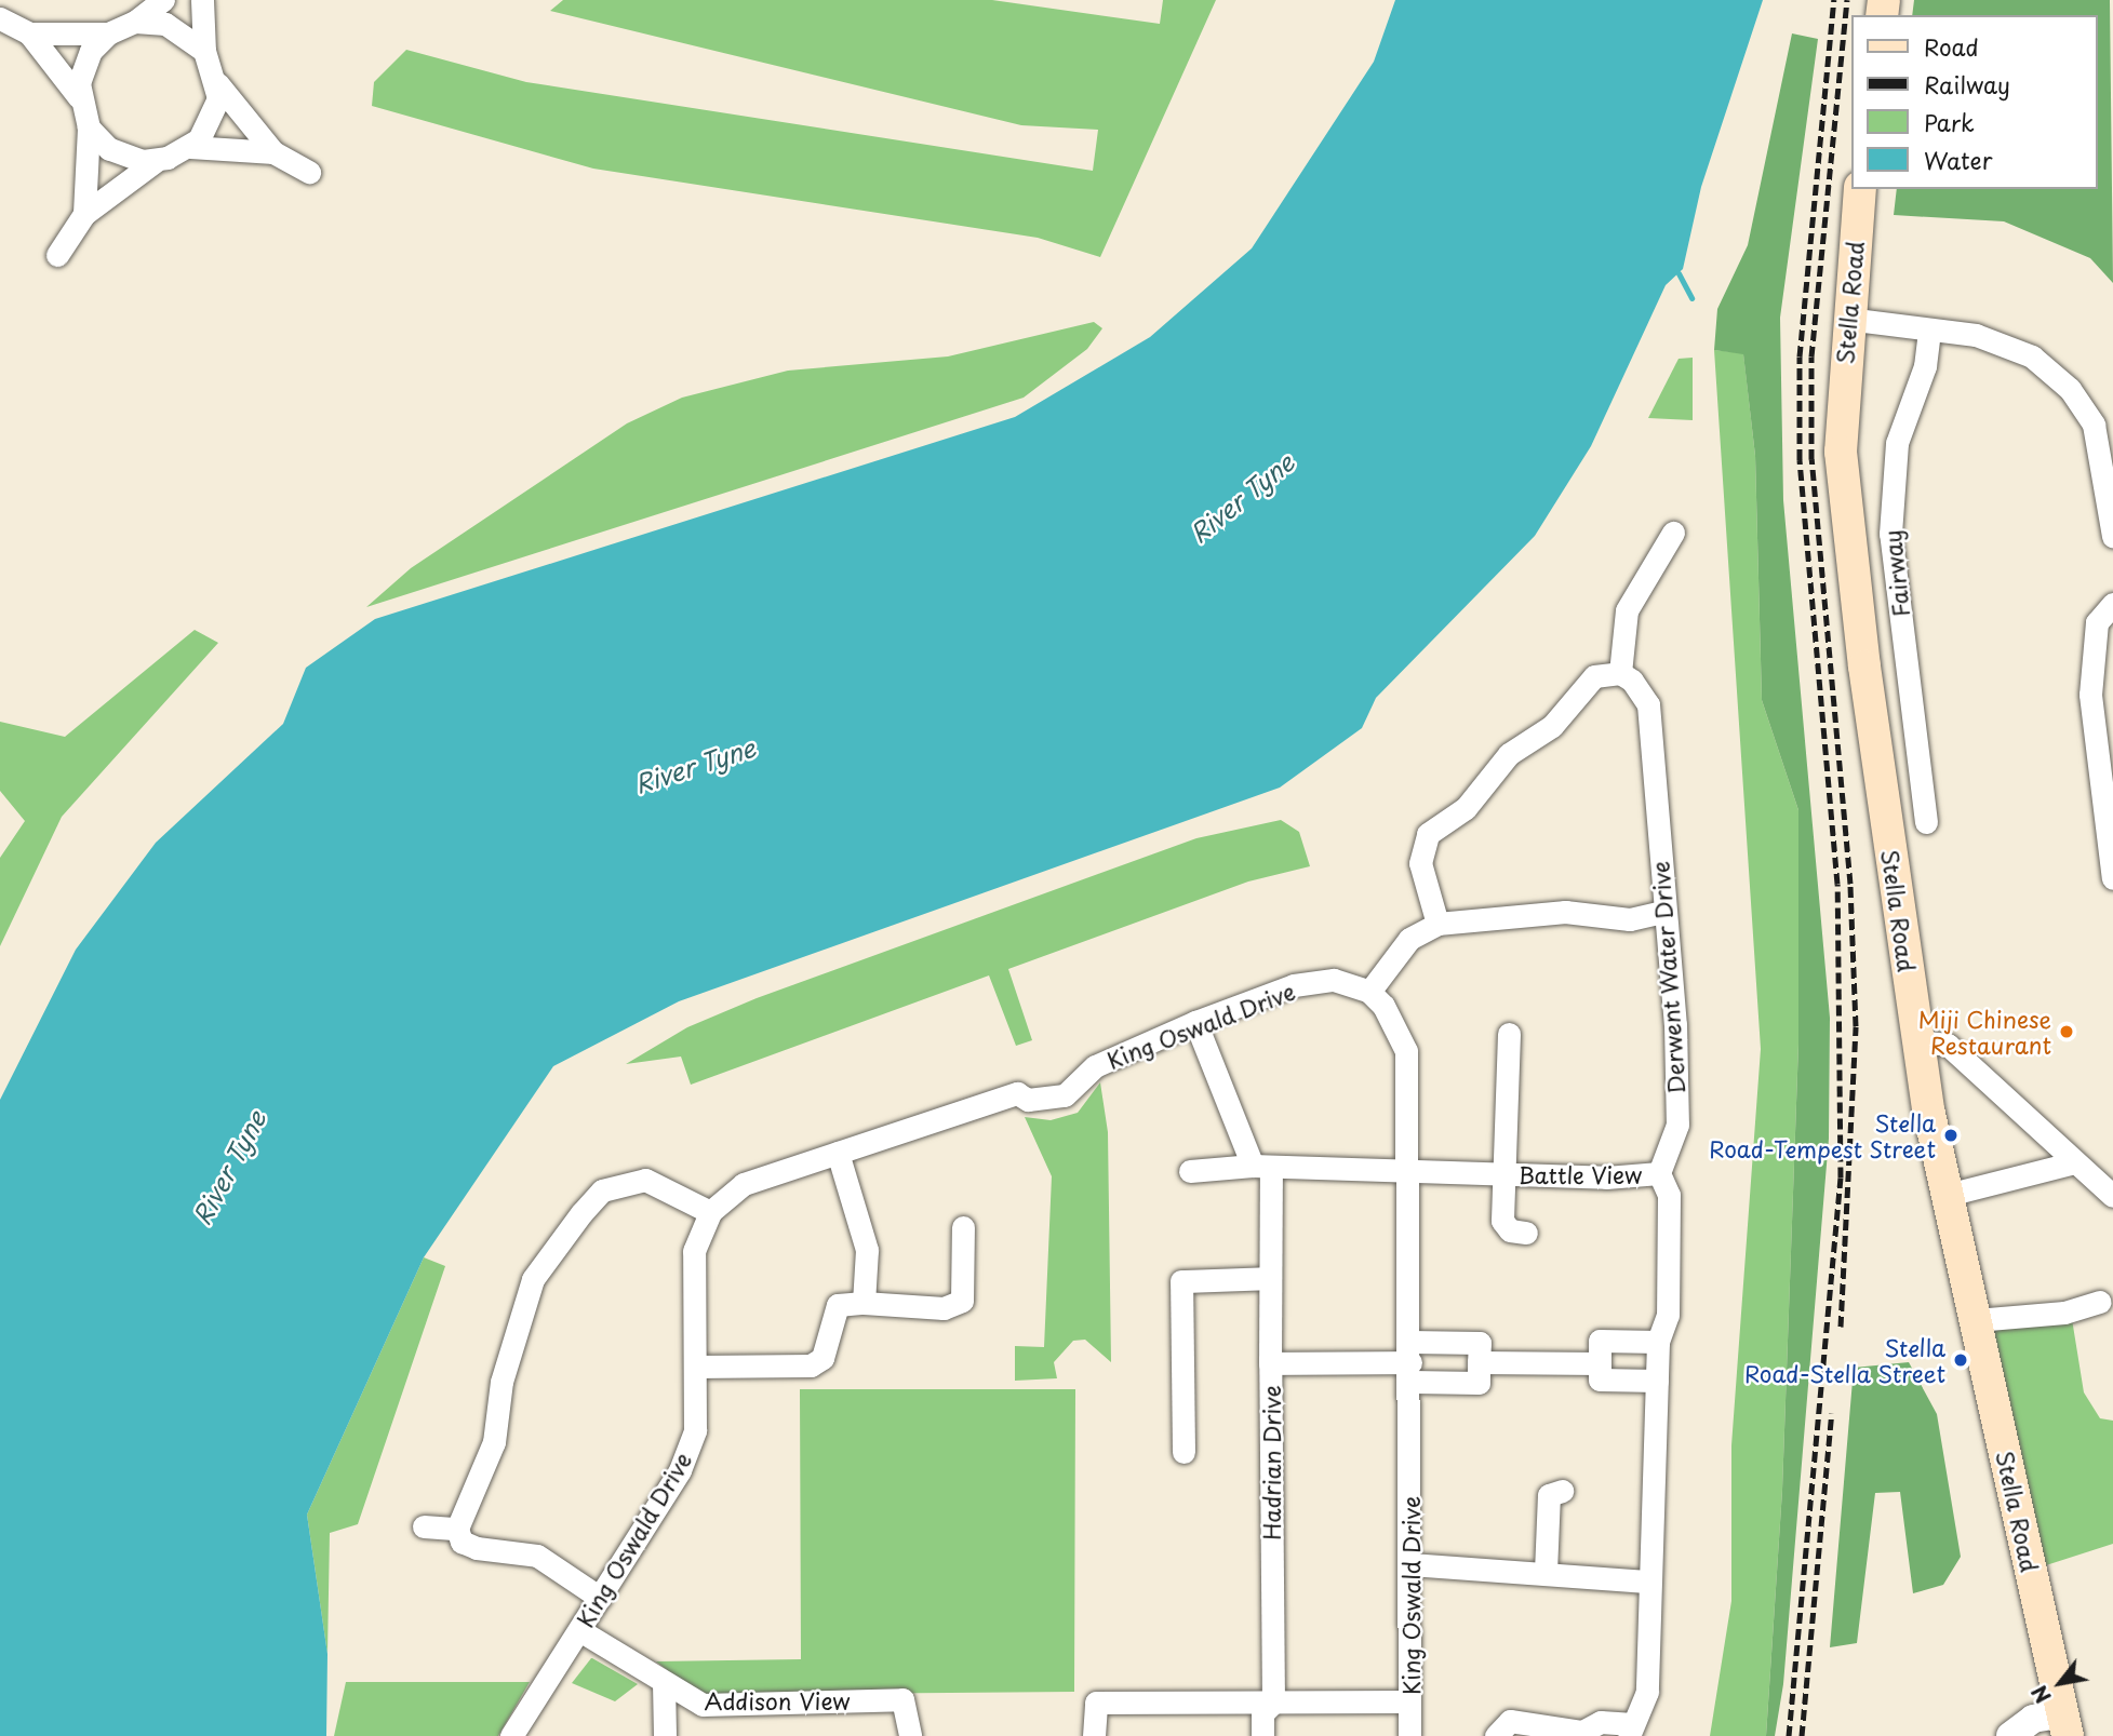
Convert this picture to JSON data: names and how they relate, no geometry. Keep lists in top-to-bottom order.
{
  "streets": {
    "main road": ["Stella Road"],
    "street": [
      "Fairway",
      "Derwent Water Drive",
      "King Oswald Drive",
      "Battle View",
      "Hadrian Drive",
      "Addison View"
    ]
  },
  "crossings": [
    ["Derwent Water Drive", "Battle View"],
    ["King Oswald Drive", "Battle View"],
    ["King Oswald Drive", "Hadrian Drive"],
    ["King Oswald Drive", "Addison View"]
  ],
  "water": ["River Tyne"],
  "places": ["Miji Chinese Restaurant", "Stella Road-Tempest Street", "Stella Road-Stella Street"],
  "legend": [
    "Road",
    "Railway",
    "Park",
    "Water"
  ],
  "north": "bottom left"
}
